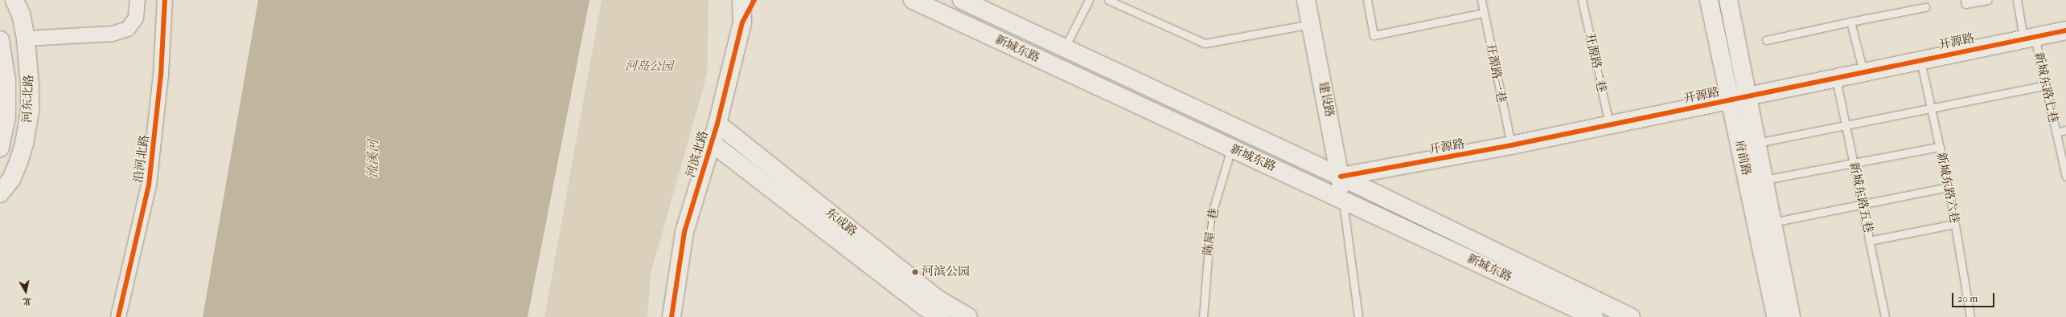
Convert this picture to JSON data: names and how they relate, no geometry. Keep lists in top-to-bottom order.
{
  "streets": {
    "street": [
      "开源路",
      "新城东路",
      "河东北路",
      "建设路",
      "河滨北路",
      "府前路",
      "沿河北路",
      "东成路"
    ],
    "lane": [
      "开源路二巷",
      "开源路一巷",
      "新城东路七巷",
      "新城东路六巷",
      "新城东路五巷",
      "陈屋二巷"
    ]
  },
  "crossings": [
    ["开源路", "新城东路"],
    ["开源路", "开源路二巷"],
    ["开源路", "开源路一巷"],
    ["开源路", "新城东路七巷"],
    ["开源路", "建设路"],
    ["开源路", "府前路"],
    ["开源路", "新城东路六巷"],
    ["开源路", "新城东路五巷"],
    ["新城东路", "建设路"],
    ["新城东路", "陈屋二巷"],
    ["河滨北路", "东成路"]
  ],
  "water": ["流溪河"],
  "parks": ["河岛公园"],
  "places": ["河滨公园"],
  "scale_bar": "20 m",
  "north": "bottom"
}
